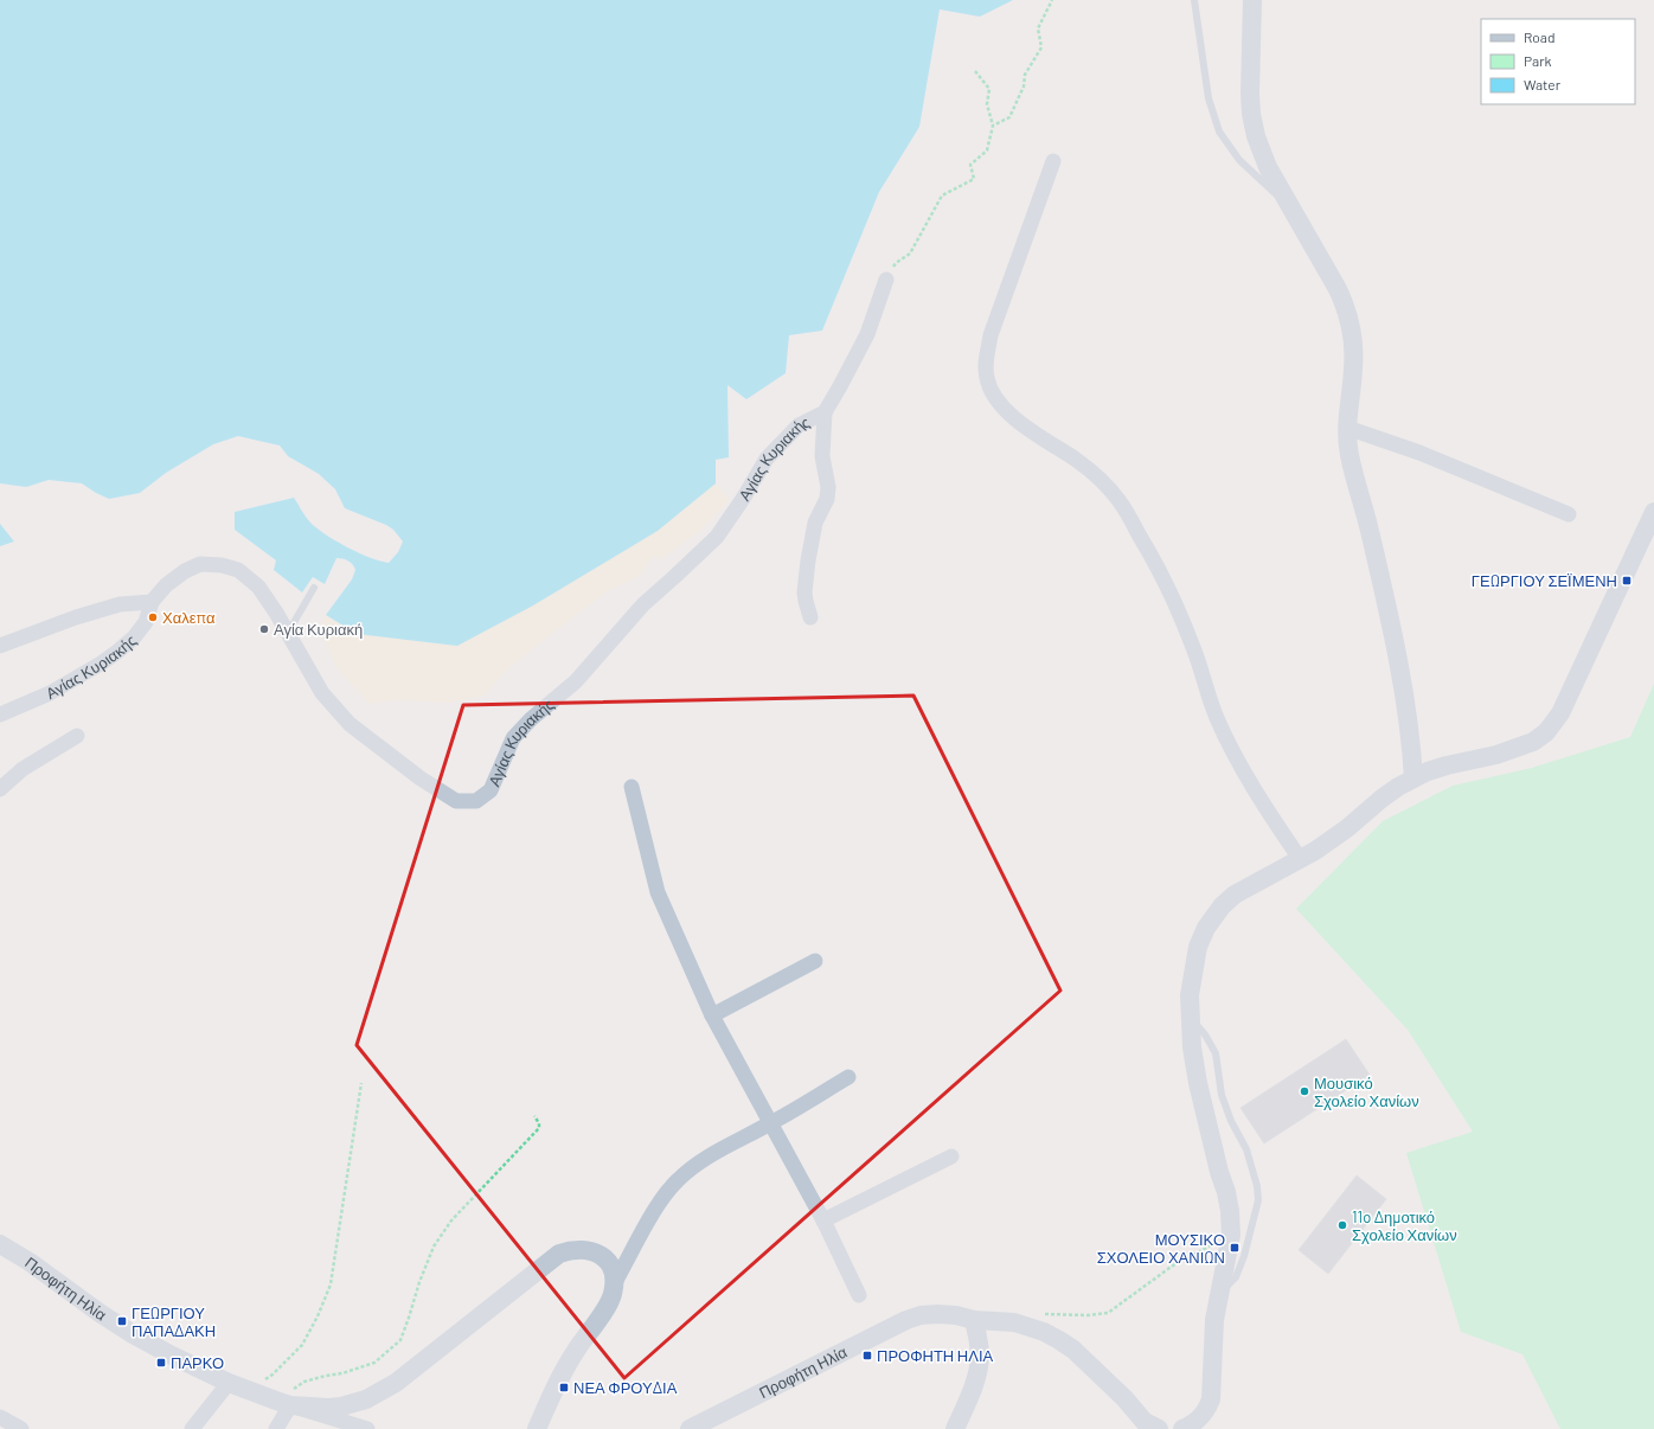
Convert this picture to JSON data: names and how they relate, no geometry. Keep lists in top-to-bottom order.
{
  "streets": {
    "street": ["Αγίας Κυριακής", "Προφήτη Ηλία"]
  },
  "places": {
    "transit": [
      "ΓΕΩΡΓΙΟΥ ΣΕΪΜΕΝΗ",
      "ΜΟΥΣΙΚΟ ΣΧΟΛΕΙΟ ΧΑΝΙΩΝ",
      "ΓΕΩΡΓΙΟΥ ΠΑΠΑΔΑΚΗ",
      "ΠΡΟΦΗΤΗ ΗΛΙΑ",
      "ΠΑΡΚΟ",
      "ΝΕΑ ΦΡΟΥΔΙΑ"
    ],
    "other": [
      "Χαλεπα",
      "Αγία Κυριακή",
      "Μουσικό Σχολείο Χανίων",
      "11o Δημοτικό Σχολείο Χανίων"
    ]
  },
  "legend": ["Road", "Park", "Water"]
}
